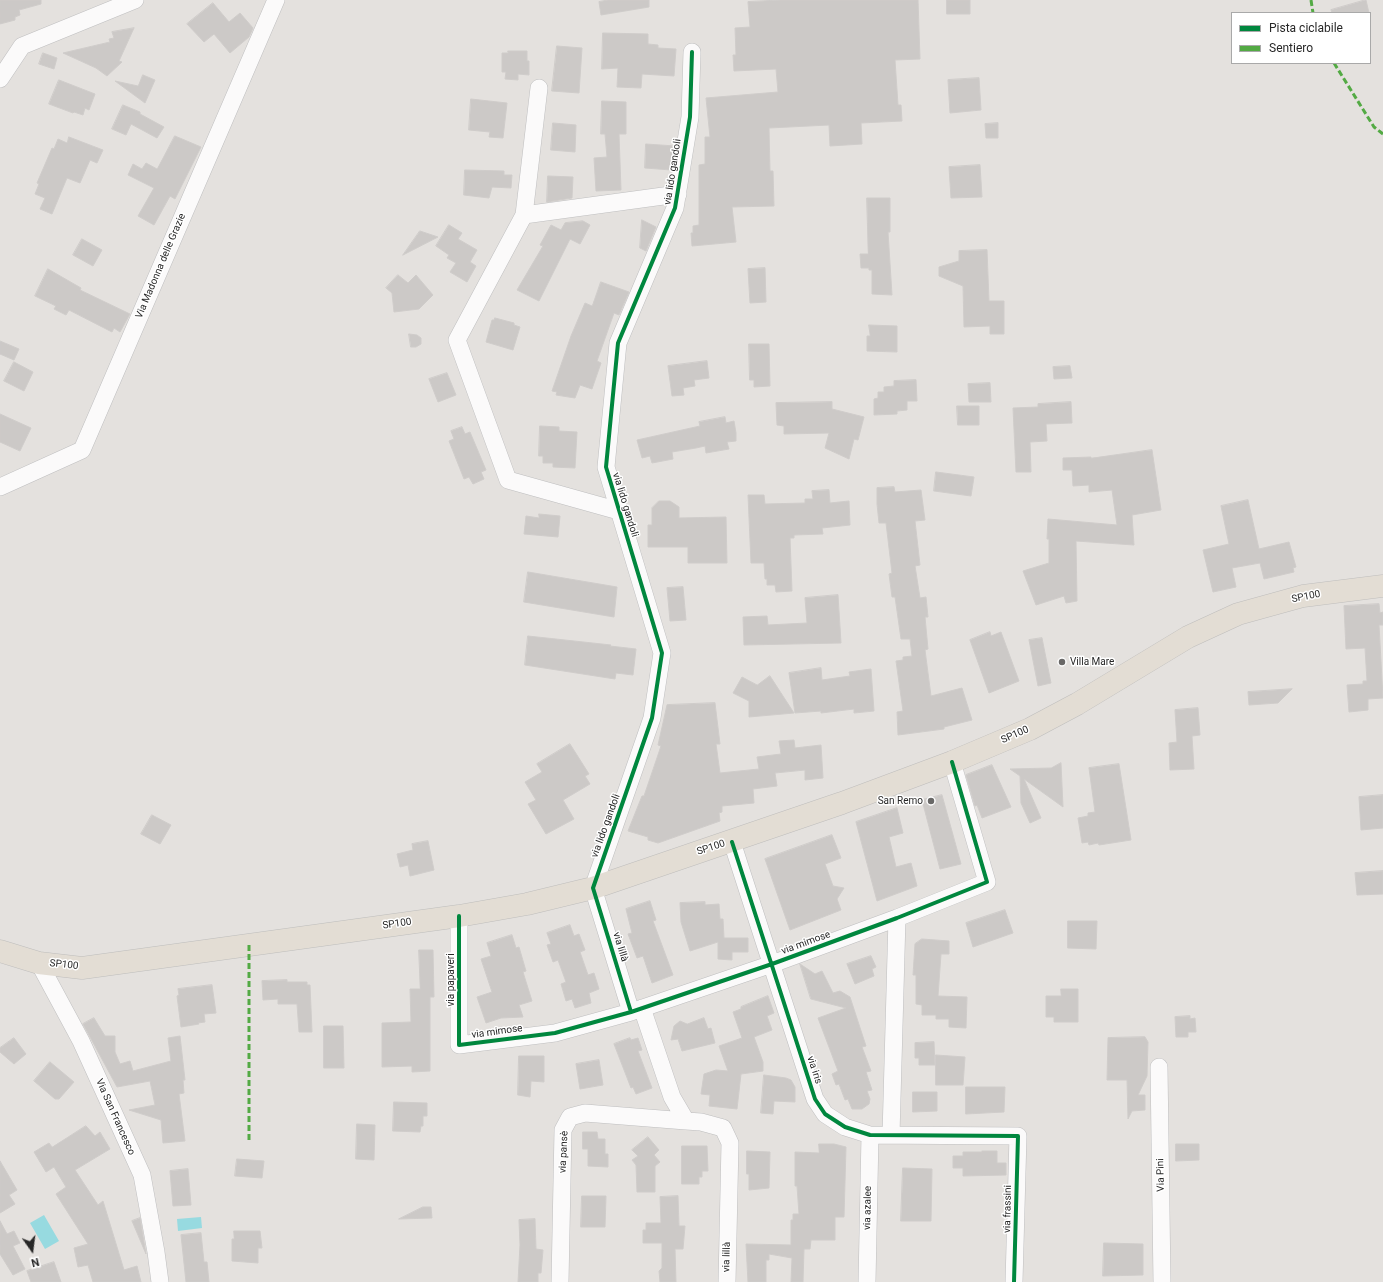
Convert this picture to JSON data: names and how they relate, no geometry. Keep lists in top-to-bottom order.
{
  "streets": {
    "main road": ["SP100"],
    "street": [
      "via lido gandoli",
      "Via Madonna delle Grazie",
      "via mimose",
      "via lillà",
      "via papaveri",
      "via iris",
      "Via San Francesco",
      "via pansè",
      "Via Pini",
      "via azalee",
      "via frassini"
    ]
  },
  "crossings": [
    ["via lido gandoli", "SP100"],
    ["via lido gandoli", "via lillà"],
    ["SP100", "via mimose"],
    ["SP100", "via lillà"],
    ["SP100", "via papaveri"],
    ["SP100", "via iris"],
    ["SP100", "Via San Francesco"],
    ["via mimose", "via lillà"],
    ["via mimose", "via papaveri"],
    ["via mimose", "via iris"],
    ["via lillà", "via pansè"],
    ["via iris", "via azalee"],
    ["via iris", "via frassini"]
  ],
  "places": ["Villa Mare", "San Remo"],
  "legend": ["Pista ciclabile", "Sentiero"],
  "north": "bottom"
}
